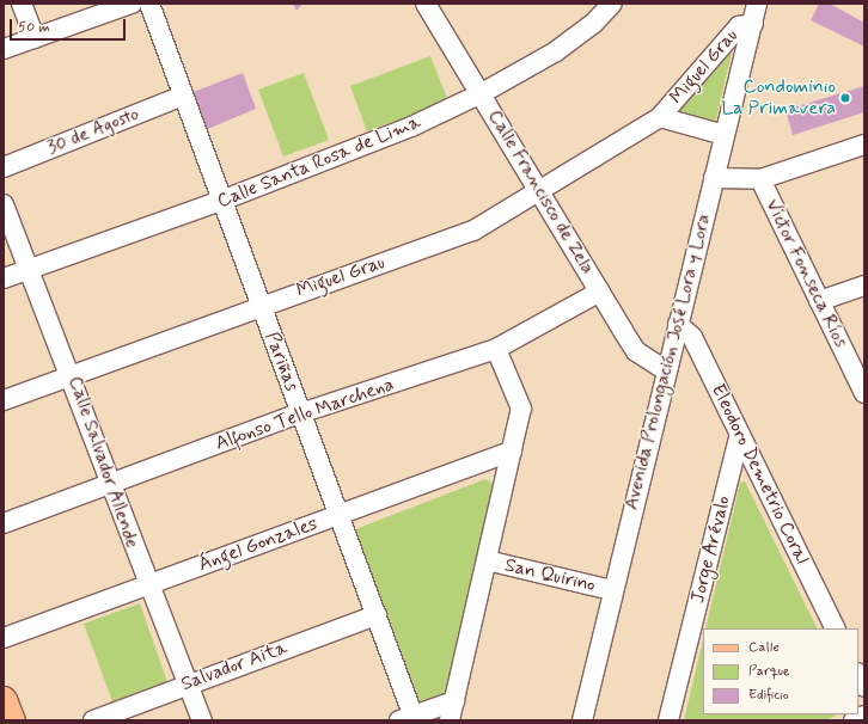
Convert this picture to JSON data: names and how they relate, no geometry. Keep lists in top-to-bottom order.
{
  "streets": {
    "street": [
      "Miguel Grau",
      "30 de Agosto",
      "Calle Santa Rosa de Lima",
      "Calle Francisco de Zela",
      "Víctor Fonseca Ríos",
      "Pariñas",
      "Avenida Prolongación José Lora y Lora",
      "Alfonso Tello Marchena",
      "Calle Salvador Allende",
      "Eleodoro Demetrio Coral",
      "Ángel Gonzales",
      "Jorge Arévalo",
      "San Quirino",
      "Salvador Aita"
    ]
  },
  "crossings": [
    ["Miguel Grau", "Calle Francisco de Zela"],
    ["Miguel Grau", "Pariñas"],
    ["Miguel Grau", "Avenida Prolongación José Lora y Lora"],
    ["Miguel Grau", "Calle Salvador Allende"],
    ["30 de Agosto", "Pariñas"],
    ["Calle Santa Rosa de Lima", "Calle Francisco de Zela"],
    ["Calle Santa Rosa de Lima", "Pariñas"],
    ["Calle Santa Rosa de Lima", "Calle Salvador Allende"],
    ["Calle Francisco de Zela", "Avenida Prolongación José Lora y Lora"],
    ["Calle Francisco de Zela", "Alfonso Tello Marchena"],
    ["Pariñas", "Alfonso Tello Marchena"],
    ["Pariñas", "Ángel Gonzales"],
    ["Pariñas", "Salvador Aita"],
    ["Avenida Prolongación José Lora y Lora", "Eleodoro Demetrio Coral"],
    ["Avenida Prolongación José Lora y Lora", "San Quirino"],
    ["Alfonso Tello Marchena", "Calle Salvador Allende"],
    ["Calle Salvador Allende", "Ángel Gonzales"],
    ["Calle Salvador Allende", "Salvador Aita"],
    ["Eleodoro Demetrio Coral", "Jorge Arévalo"]
  ],
  "places": ["Condominio La Primavera"],
  "legend": ["Calle", "Parque", "Edificio"],
  "scale_bar": "50 m"
}
